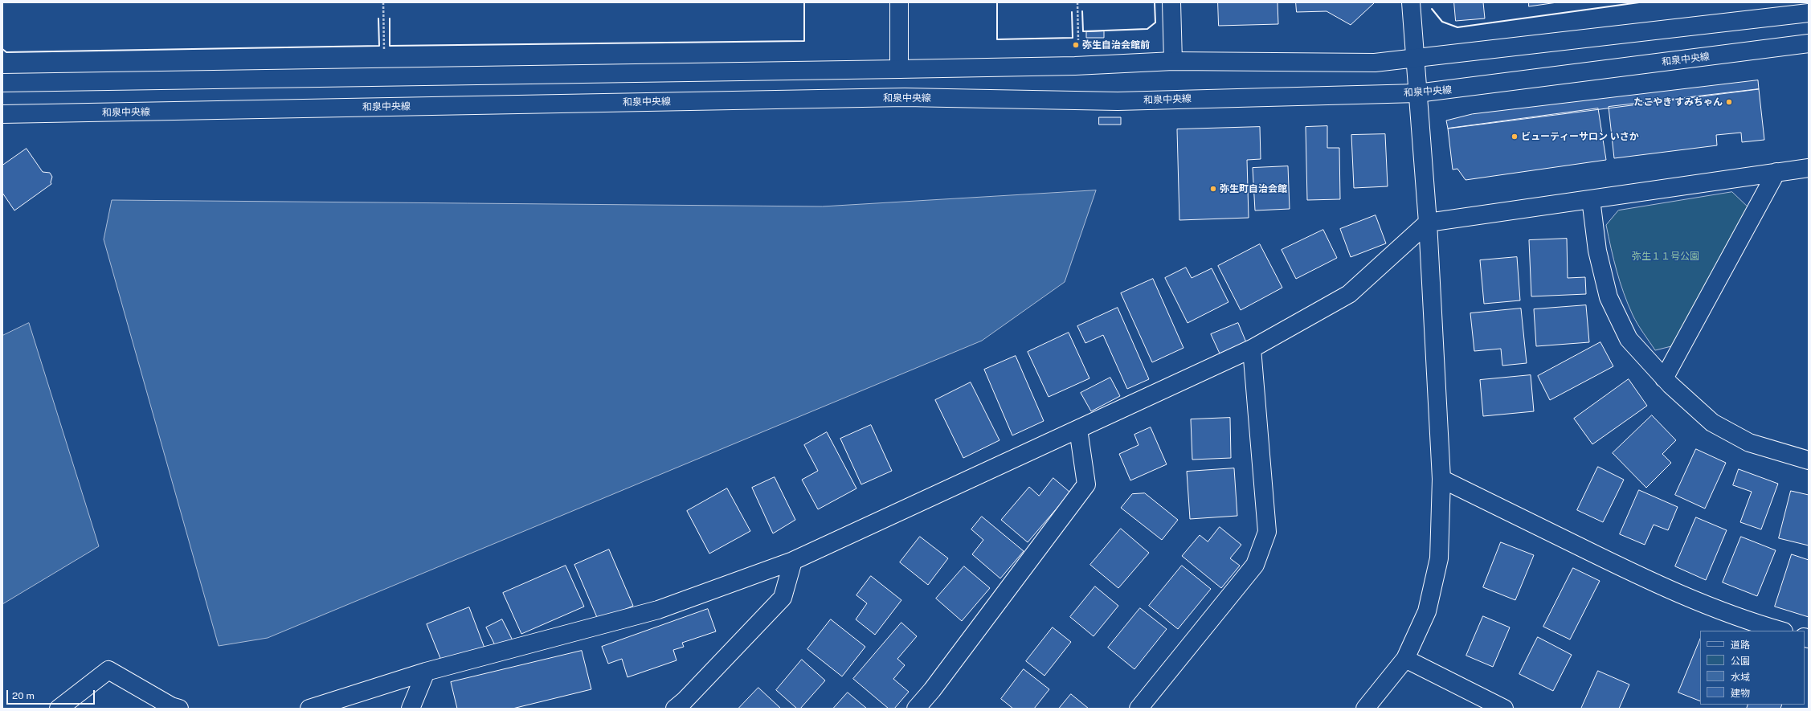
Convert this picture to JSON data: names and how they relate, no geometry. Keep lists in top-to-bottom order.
{
  "streets": {
    "street": ["和泉中央線"]
  },
  "parks": ["弥生１１号公園"],
  "places": [
    "弥生自治会館前",
    "たこやき すみちゃん",
    "ビューティーサロン いさか",
    "弥生町自治会館"
  ],
  "legend": [
    "道路",
    "公園",
    "水域",
    "建物"
  ],
  "scale_bar": "20 m"
}
